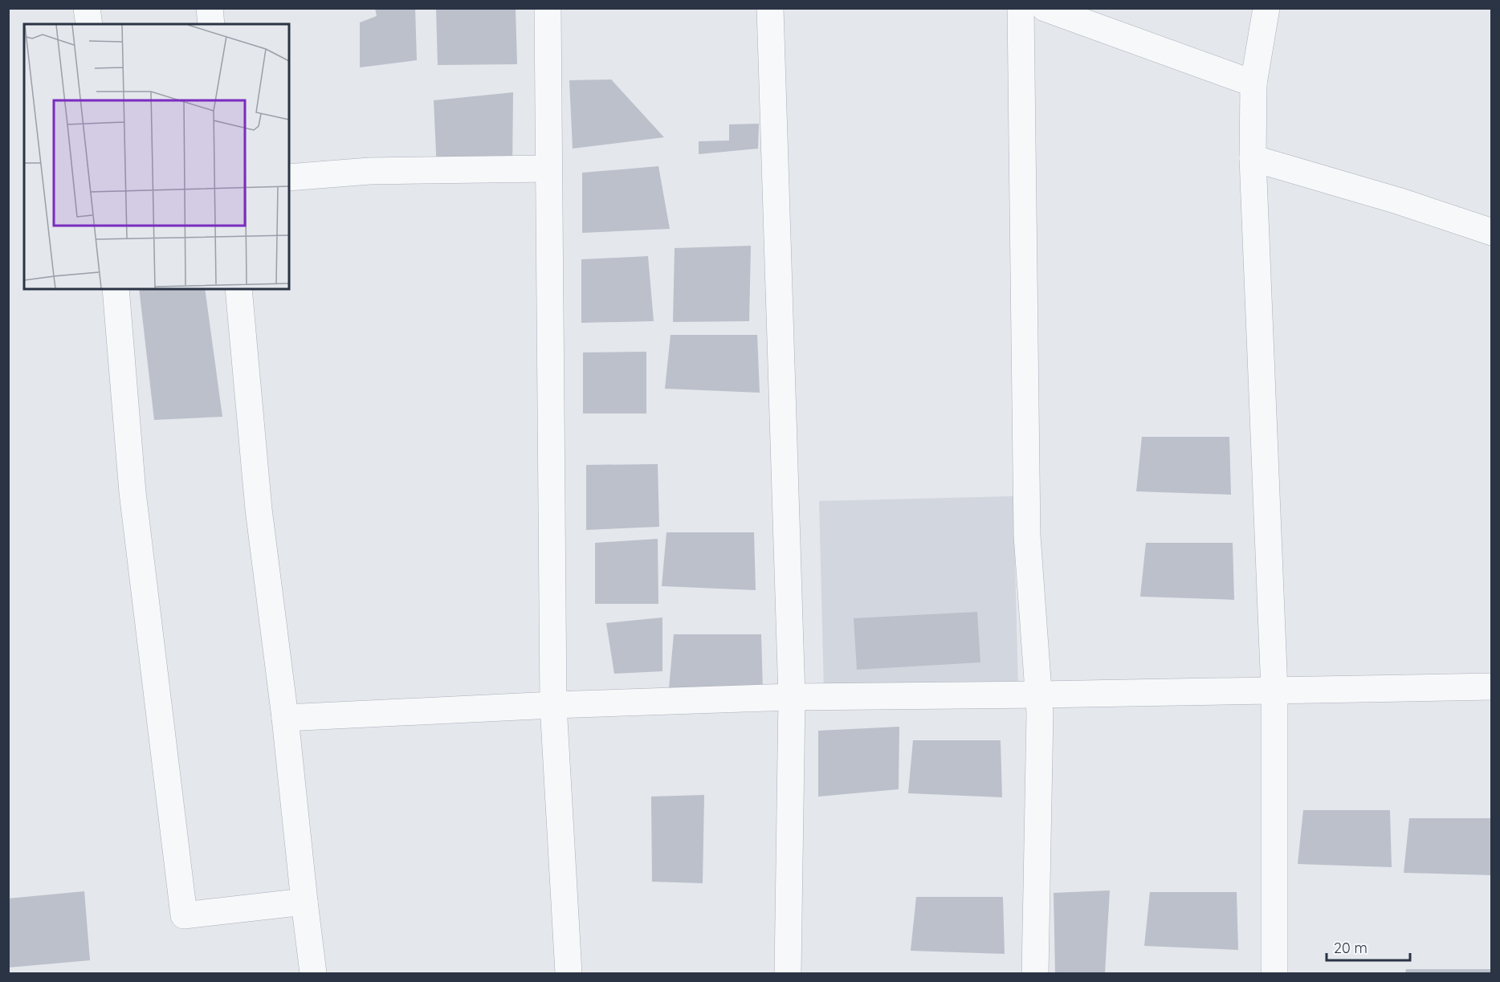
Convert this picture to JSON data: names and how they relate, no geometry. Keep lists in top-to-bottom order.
{
  "scale_bar": "20 m"
}
